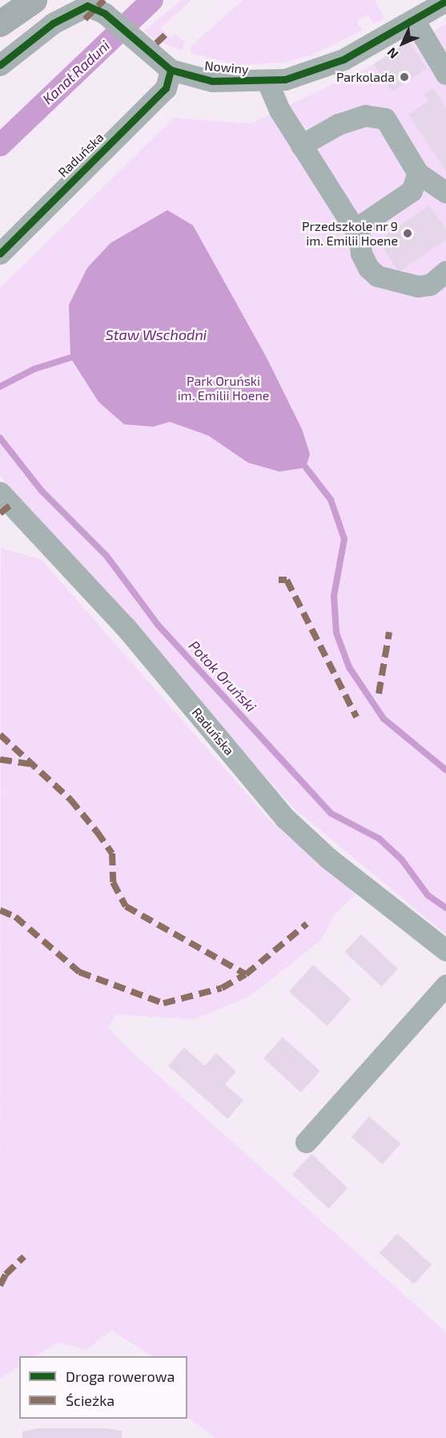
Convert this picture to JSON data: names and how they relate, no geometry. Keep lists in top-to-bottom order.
{
  "streets": {
    "street": ["Nowiny", "Raduńska"]
  },
  "crossings": [
    ["Nowiny", "Raduńska"]
  ],
  "water": ["Kanał Raduni", "Staw Wschodni", "Potok Oruński"],
  "parks": ["Park Oruński im. Emilii Hoene"],
  "places": ["Parkolada", "Przedszkole nr 9 im. Emilii Hoene"],
  "legend": ["Droga rowerowa", "Ścieżka"],
  "north": "bottom left"
}
